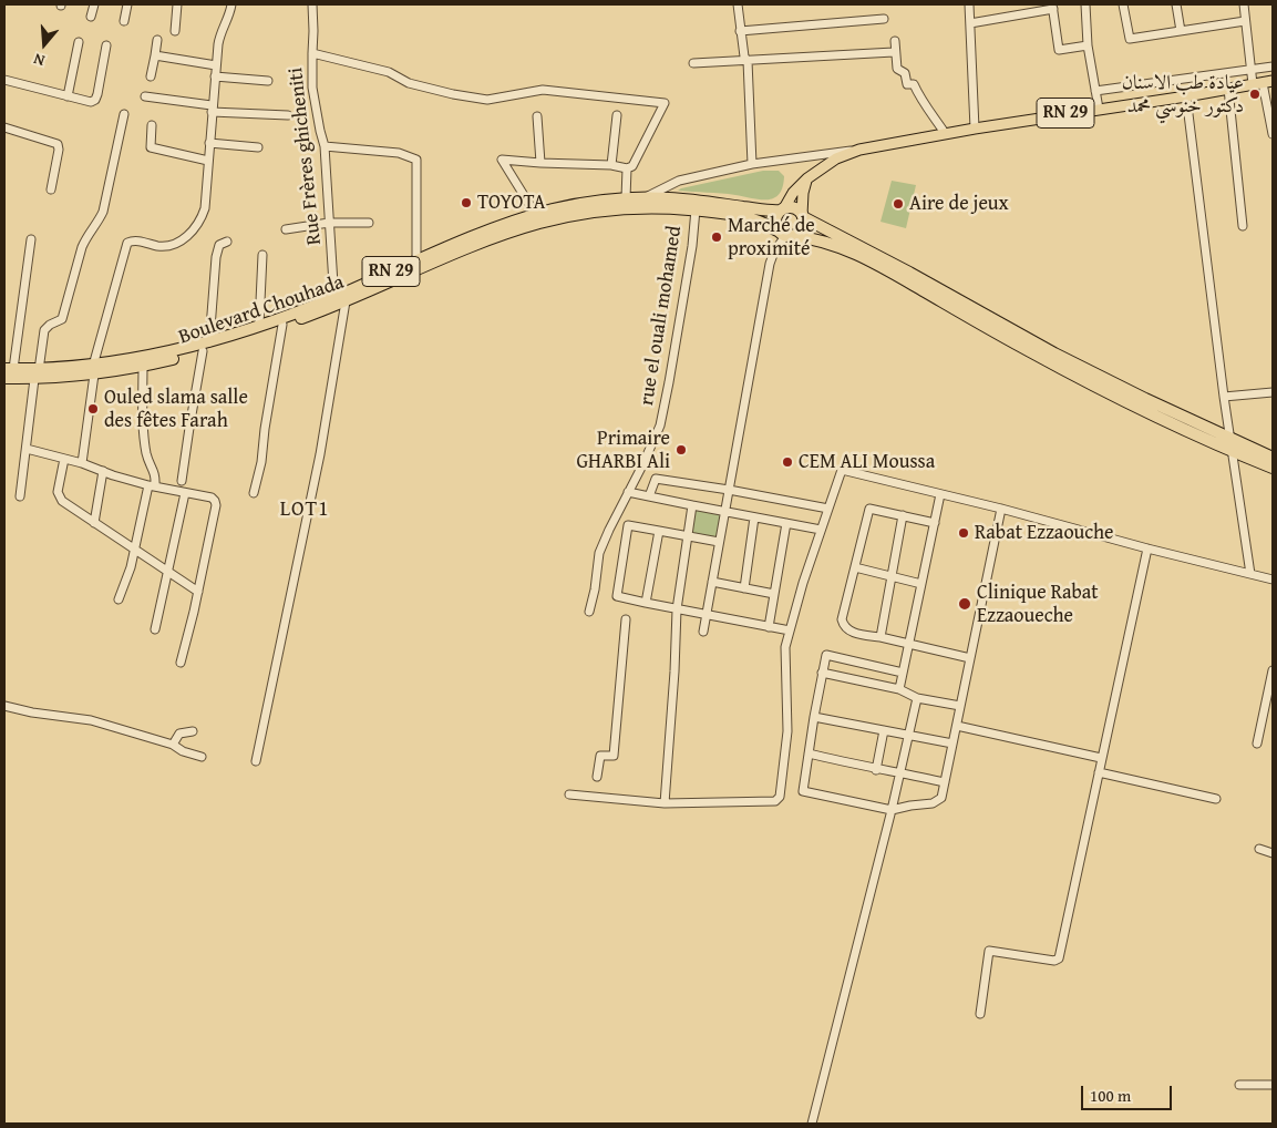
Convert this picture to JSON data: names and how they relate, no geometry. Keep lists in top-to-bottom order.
{
  "streets": {
    "highway": ["RN 29", "Boulevard Chouhada"],
    "street": ["Rue Frères ghicheniti", "rue el ouali mohamed"]
  },
  "crossings": [
    ["RN 29", "Rue Frères ghicheniti"],
    ["RN 29", "Boulevard Chouhada"],
    ["Rue Frères ghicheniti", "Boulevard Chouhada"],
    ["Boulevard Chouhada", "rue el ouali mohamed"]
  ],
  "districts": ["LOT1"],
  "places": [
    "عيادة طب الاسنان دكتور خنوسي محمد",
    "TOYOTA",
    "Aire de jeux",
    "Marché de proximité",
    "Ouled slama salle des fêtes Farah",
    "Primaire GHARBI Ali",
    "CEM ALI Moussa",
    "Rabat Ezzaouche",
    "Clinique Rabat Ezzaoueche"
  ],
  "scale_bar": "100 m",
  "north": "bottom"
}
